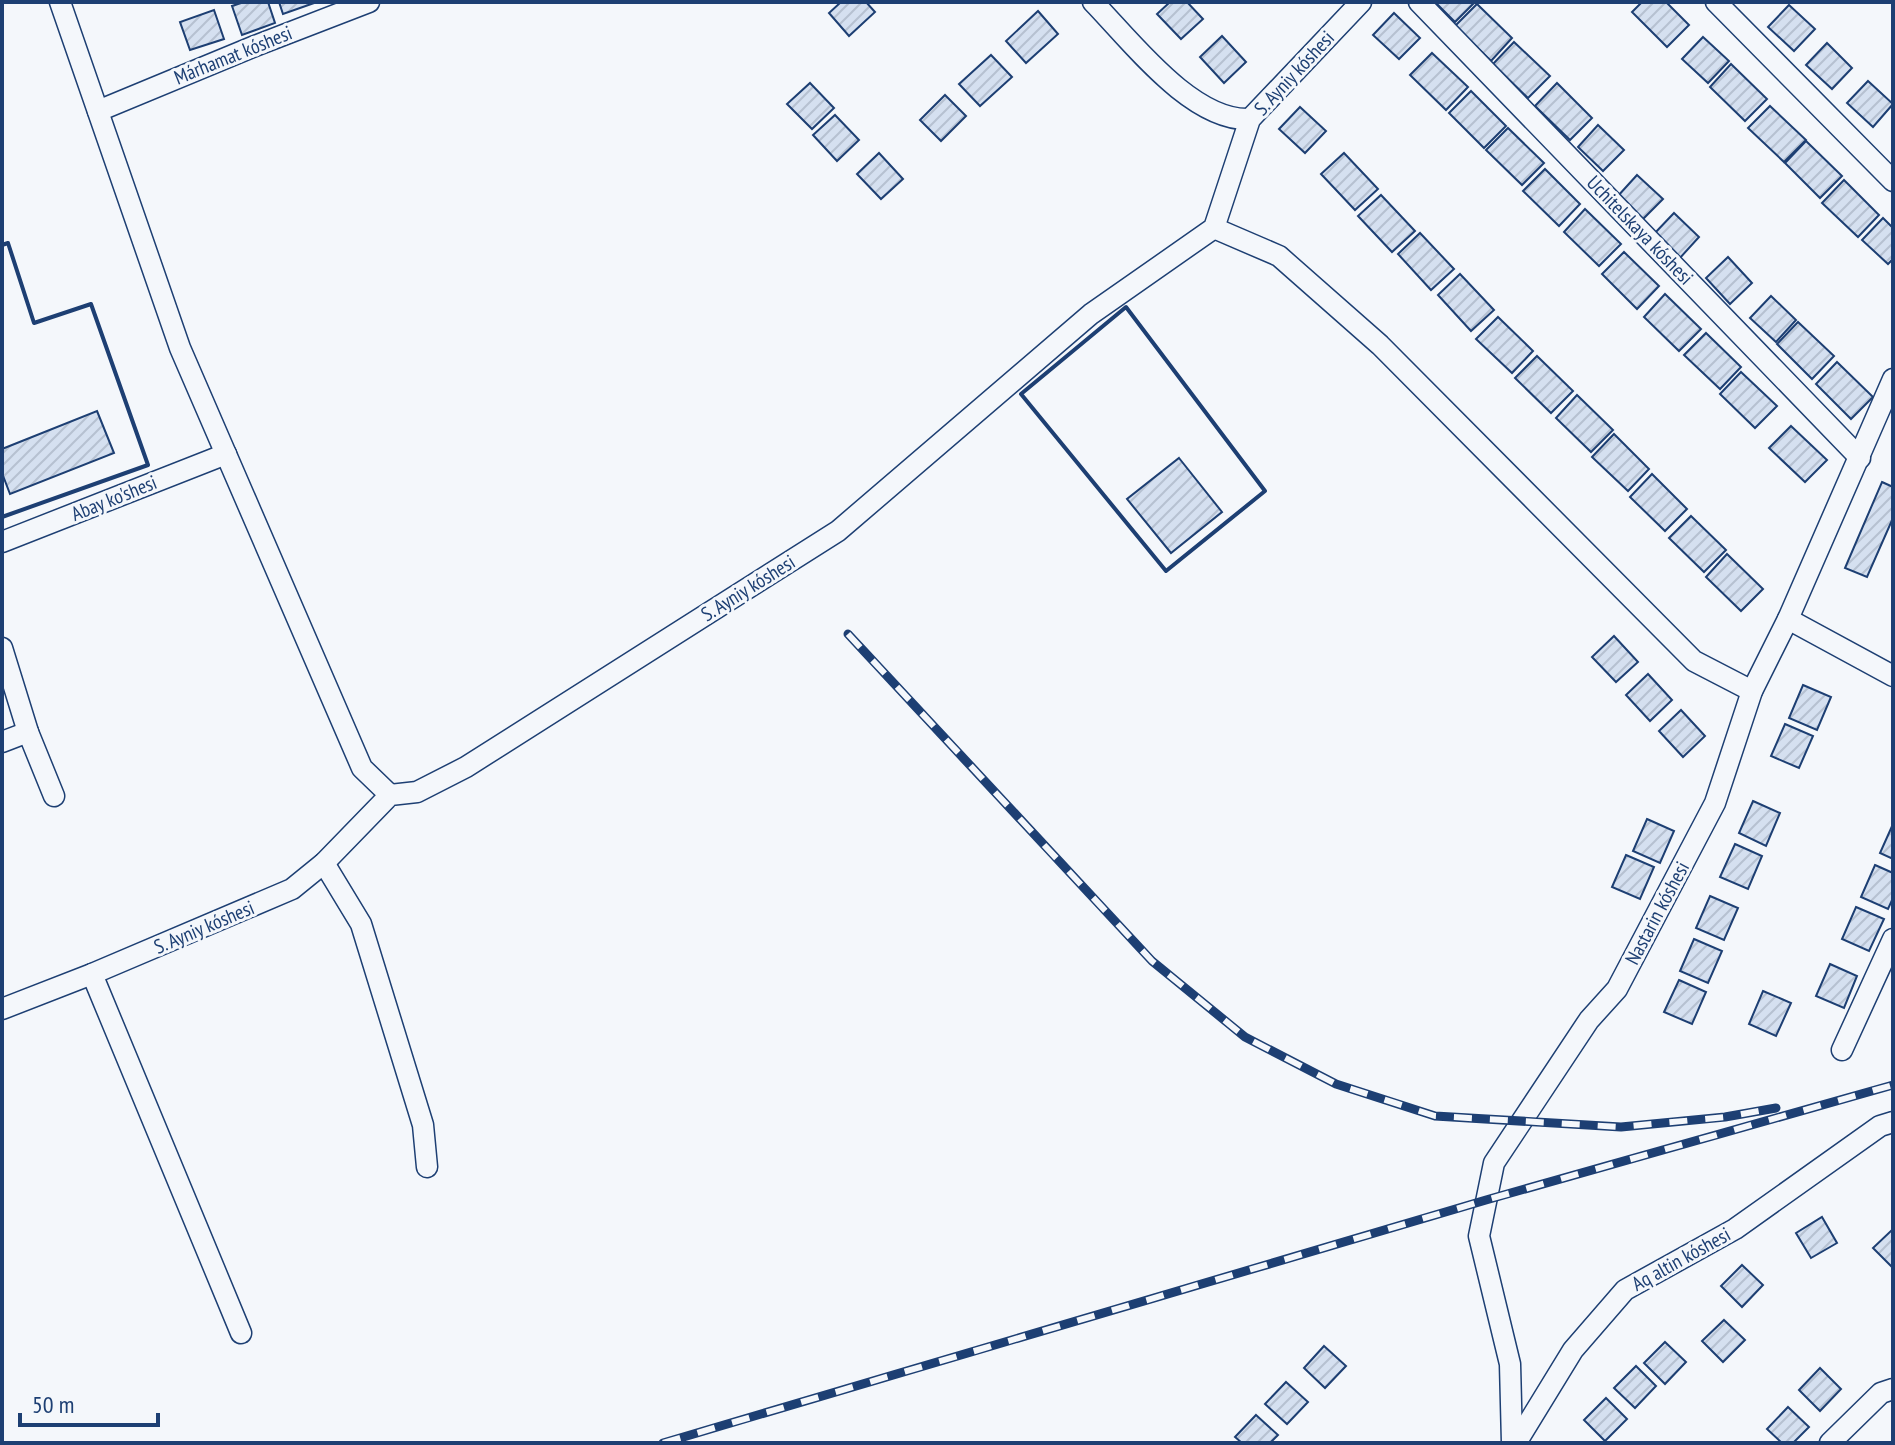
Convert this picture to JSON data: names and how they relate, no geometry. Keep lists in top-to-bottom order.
{
  "streets": {
    "street": [
      "Márhamat kóshesi",
      "S. Ayniy kóshesi",
      "Uchitelskaya kóshesi",
      "Abay ko'shesi",
      "Nastarin kóshesi",
      "Aq altin kóshesi"
    ]
  },
  "crossings": [
    ["Uchitelskaya kóshesi", "Nastarin kóshesi"],
    ["Nastarin kóshesi", "Aq altin kóshesi"]
  ],
  "scale_bar": "50 m"
}
